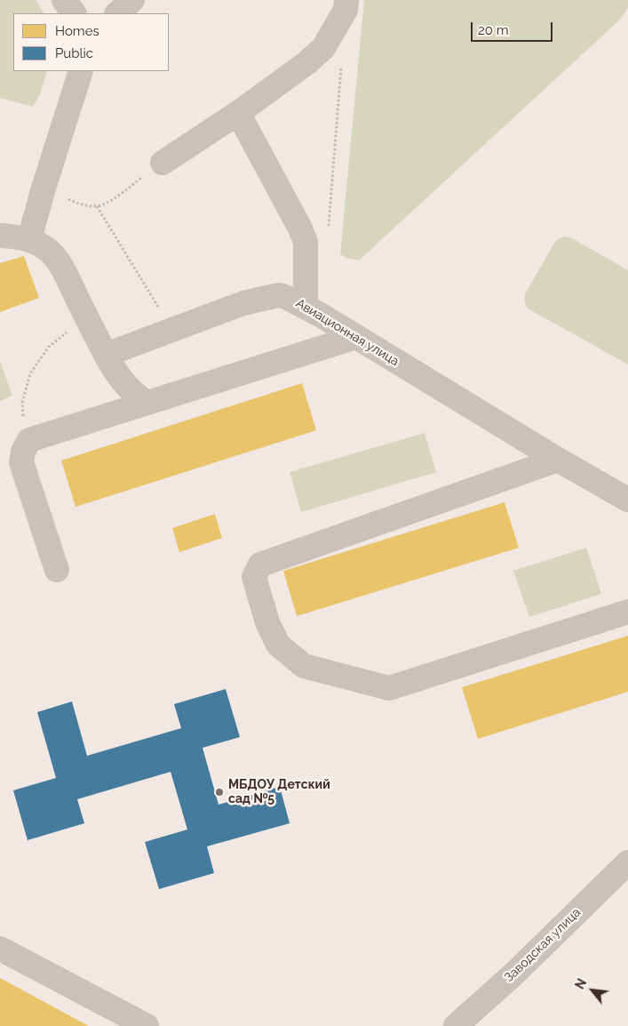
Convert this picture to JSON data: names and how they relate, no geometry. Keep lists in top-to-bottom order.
{
  "streets": {
    "street": ["Авиационная улица", "Заводская улица"]
  },
  "places": ["МБДОУ Детский сад №5"],
  "legend": ["Homes", "Public"],
  "scale_bar": "20 m",
  "north": "top left"
}
